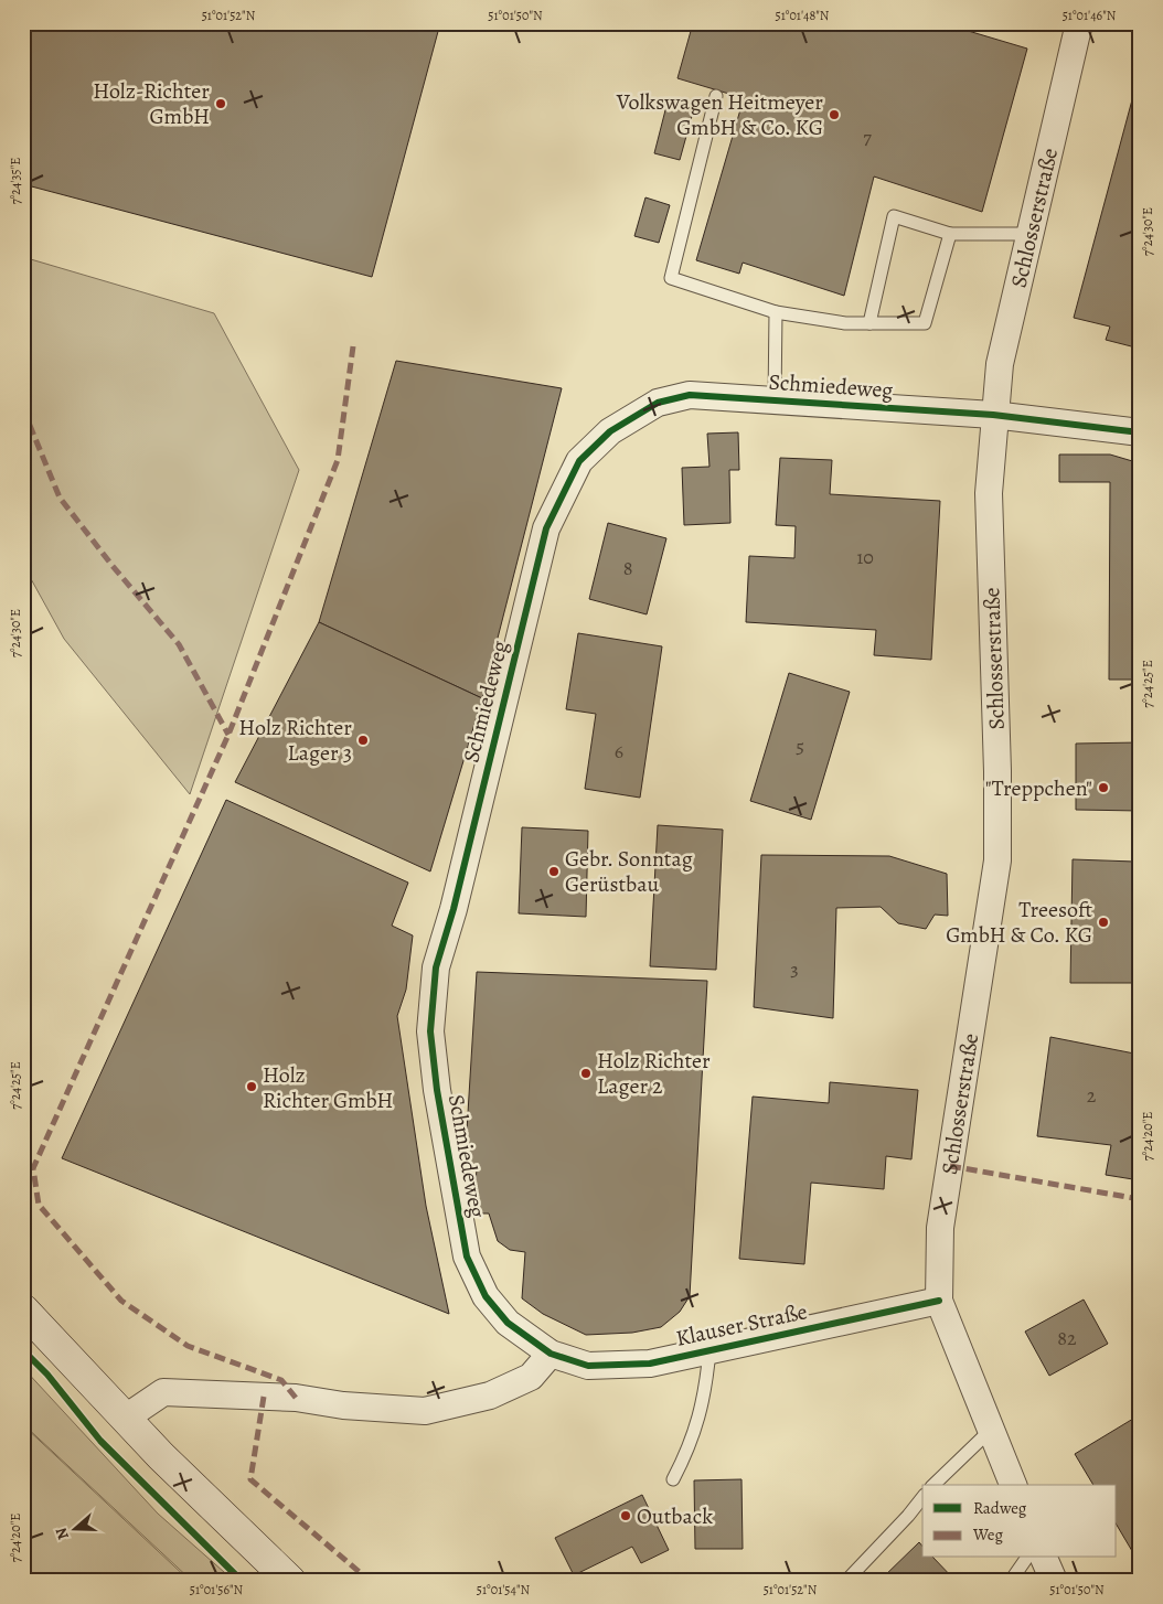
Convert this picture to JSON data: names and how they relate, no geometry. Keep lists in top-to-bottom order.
{
  "streets": {
    "street": ["Schlosserstraße", "Schmiedeweg", "Klauser Straße"]
  },
  "crossings": [
    ["Schlosserstraße", "Schmiedeweg"],
    ["Schlosserstraße", "Klauser Straße"],
    ["Schmiedeweg", "Klauser Straße"]
  ],
  "places": [
    "Holz-Richter GmbH",
    "Volkswagen Heitmeyer GmbH & Co. KG",
    "Holz Richter Lager 3",
    "\"Treppchen\"",
    "Gebr. Sonntag Gerüstbau",
    "Treesoft GmbH & Co. KG",
    "Holz Richter Lager 2",
    "Holz Richter GmbH",
    "Outback"
  ],
  "house_numbers": [
    "7",
    "10",
    "8",
    "5",
    "6",
    "3",
    "2",
    "82"
  ],
  "legend": ["Radweg", "Weg"],
  "north": "left",
  "coordinates": [
    "51°01'52\"N",
    "51°01'50\"N",
    "51°01'48\"N",
    "51°01'46\"N",
    "7°24'35\"E",
    "7°24'30\"E",
    "7°24'25\"E",
    "7°24'20\"E",
    "51°01'56\"N",
    "51°01'54\"N"
  ]
}
